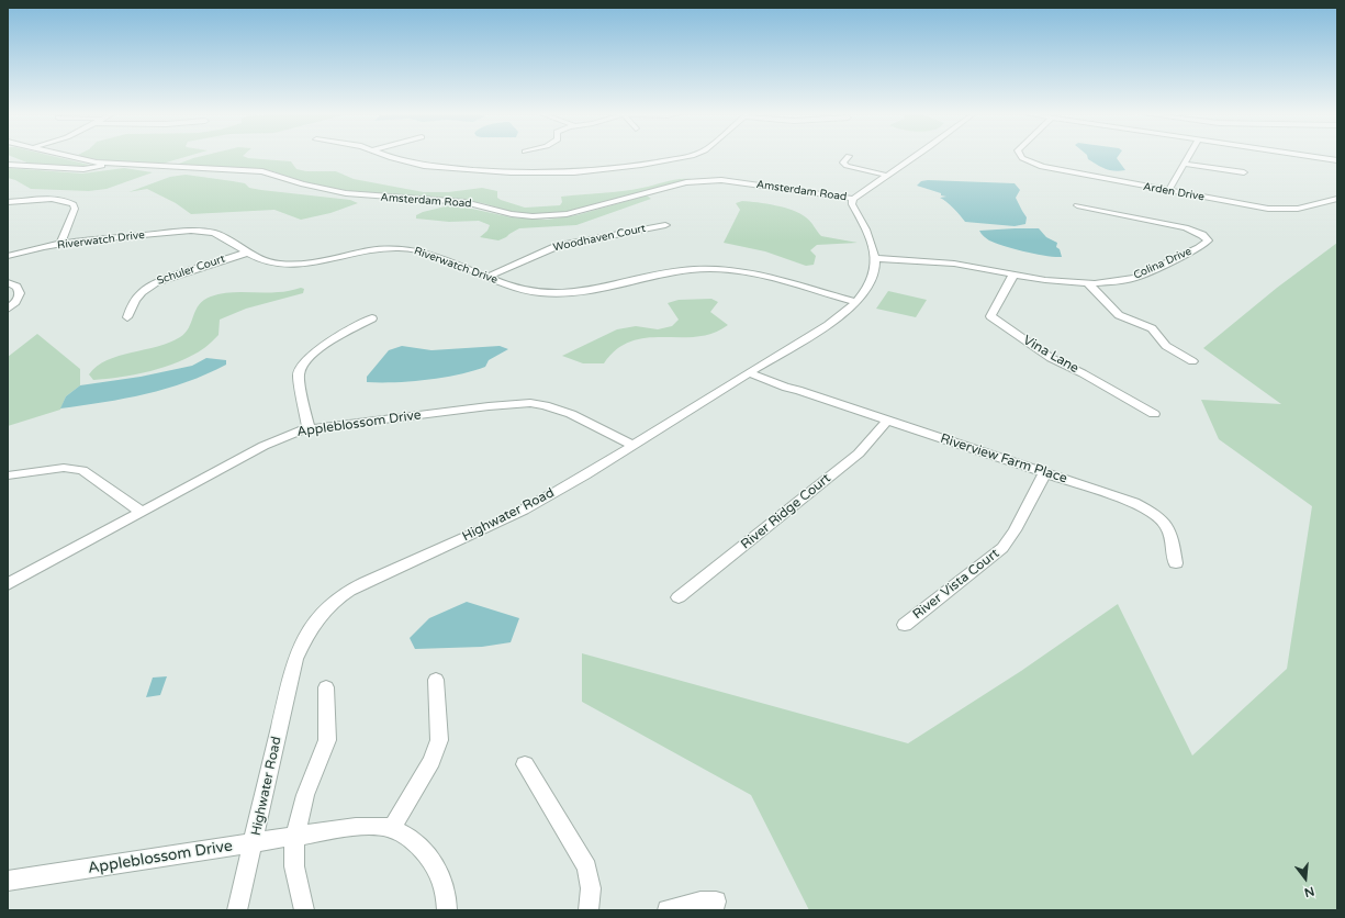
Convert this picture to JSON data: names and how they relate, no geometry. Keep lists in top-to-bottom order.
{
  "streets": {
    "street": [
      "Amsterdam Road",
      "Arden Drive",
      "Woodhaven Court",
      "Riverwatch Drive",
      "Colina Drive",
      "Schuler Court",
      "Vina Lane",
      "Appleblossom Drive",
      "Riverview Farm Place",
      "River Ridge Court",
      "Highwater Road",
      "River Vista Court"
    ]
  },
  "crossings": [
    ["Amsterdam Road", "Highwater Road"],
    ["Woodhaven Court", "Riverwatch Drive"],
    ["Riverwatch Drive", "Schuler Court"],
    ["Riverwatch Drive", "Highwater Road"],
    ["Colina Drive", "Vina Lane"],
    ["Colina Drive", "Highwater Road"],
    ["Appleblossom Drive", "Highwater Road"],
    ["Riverview Farm Place", "River Ridge Court"],
    ["Riverview Farm Place", "Highwater Road"],
    ["Riverview Farm Place", "River Vista Court"]
  ],
  "north": "bottom"
}
